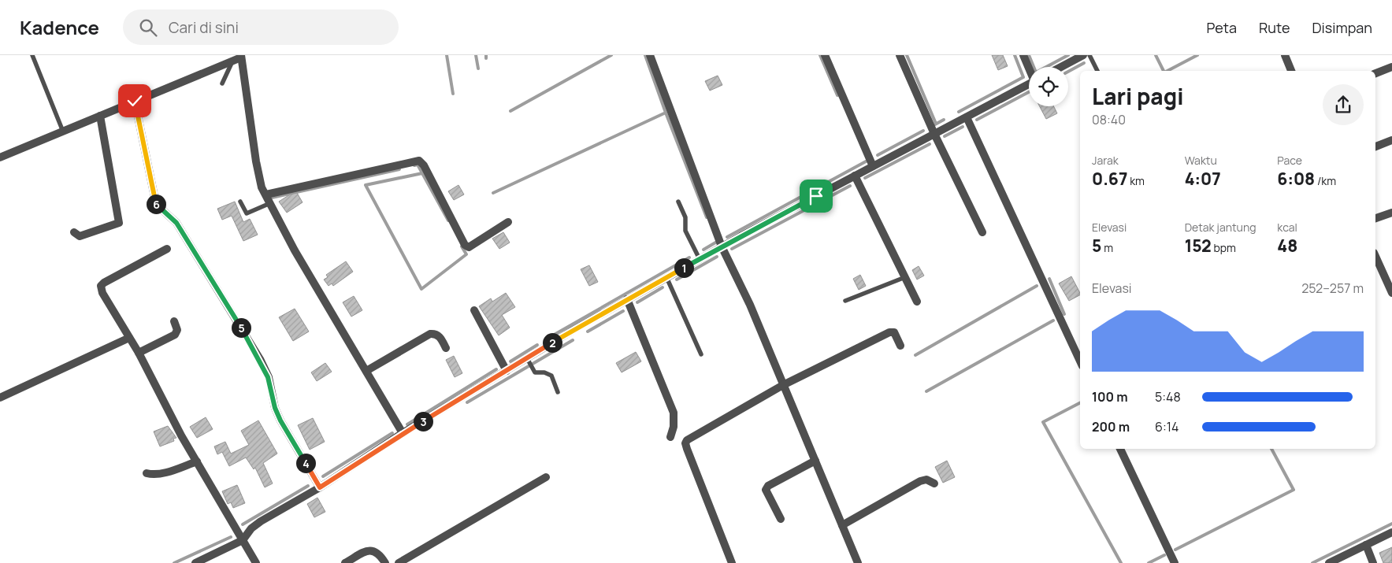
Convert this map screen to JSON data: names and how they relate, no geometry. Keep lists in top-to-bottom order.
{
  "page": {
    "header": "Kadence",
    "search": "Cari di sini",
    "nav": ["Peta", "Rute", "Disimpan"],
    "heading": ["Lari pagi", "08:40"],
    "stats": [
      ["Jarak", "0.67 km"],
      ["Waktu", "4:07"],
      ["Pace", "6:08 /km"],
      ["Elevasi", "5 m"],
      ["Detak jantung", "152 bpm"],
      ["kcal", "48"]
    ],
    "pins": [
      "6",
      "1",
      "5",
      "2",
      "3",
      "4"
    ],
    "chart": ["Elevasi", "252–257 m"],
    "list": [
      {
        "name": "100 m",
        "note": "5:48"
      },
      {
        "name": "200 m",
        "note": "6:14"
      }
    ]
  }
}
